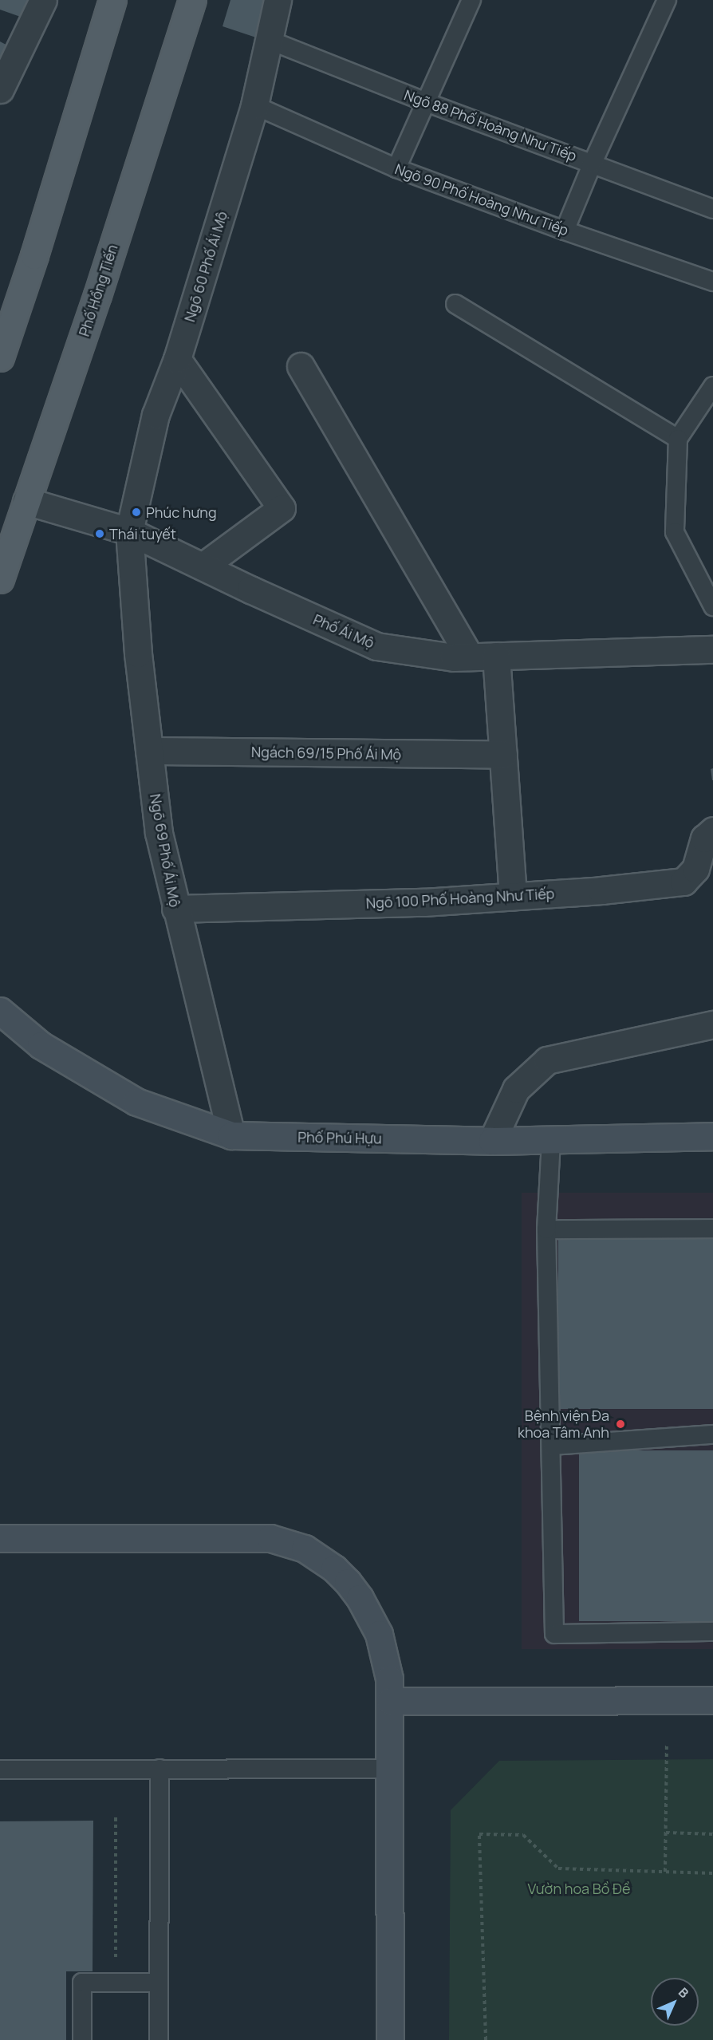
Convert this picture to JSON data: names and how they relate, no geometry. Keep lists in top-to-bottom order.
{
  "streets": {
    "main road": ["Phố Hồng Tiến"],
    "street": [
      "Ngõ 60 Phố Ái Mộ",
      "Phố Ái Mộ",
      "Ngách 69/15 Phố Ái Mộ",
      "Ngõ 69 Phố Ái Mộ",
      "Ngõ 100 Phố Hoàng Như Tiếp",
      "Phố Phú Hựu"
    ],
    "lane": ["Ngõ 88 Phố Hoàng Như Tiếp", "Ngõ 90 Phố Hoàng Như Tiếp"]
  },
  "crossings": [
    ["Ngõ 88 Phố Hoàng Như Tiếp", "Ngõ 60 Phố Ái Mộ"],
    ["Ngõ 90 Phố Hoàng Như Tiếp", "Ngõ 60 Phố Ái Mộ"],
    ["Ngõ 60 Phố Ái Mộ", "Phố Ái Mộ"],
    ["Ngõ 60 Phố Ái Mộ", "Ngõ 69 Phố Ái Mộ"],
    ["Phố Hồng Tiến", "Phố Ái Mộ"],
    ["Phố Ái Mộ", "Ngõ 69 Phố Ái Mộ"],
    ["Ngách 69/15 Phố Ái Mộ", "Ngõ 69 Phố Ái Mộ"],
    ["Ngõ 69 Phố Ái Mộ", "Ngõ 100 Phố Hoàng Như Tiếp"],
    ["Ngõ 69 Phố Ái Mộ", "Phố Phú Hựu"]
  ],
  "parks": ["Vườn hoa Bồ Đề"],
  "places": ["Phúc hưng", "Thái tuyết", "Bệnh viện Đa khoa Tâm Anh"],
  "north": "top right"
}
